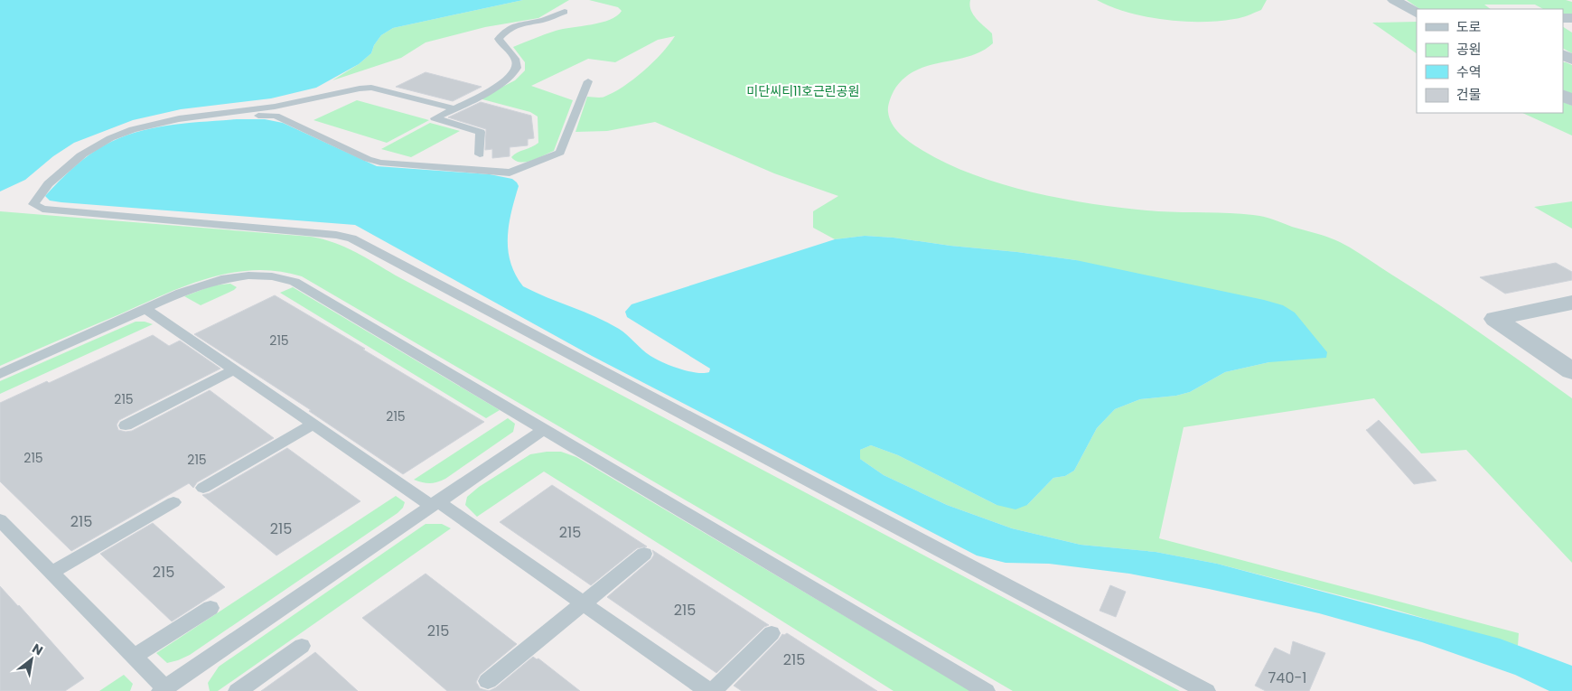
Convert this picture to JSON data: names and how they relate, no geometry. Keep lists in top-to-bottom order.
{
  "parks": ["미단씨티11호근린공원"],
  "house_numbers": [
    "215",
    "215",
    "215",
    "215",
    "215",
    "215",
    "215",
    "215",
    "215",
    "215",
    "215",
    "215",
    "740-1"
  ],
  "legend": [
    "도로",
    "공원",
    "수역",
    "건물"
  ],
  "north": "top right"
}
